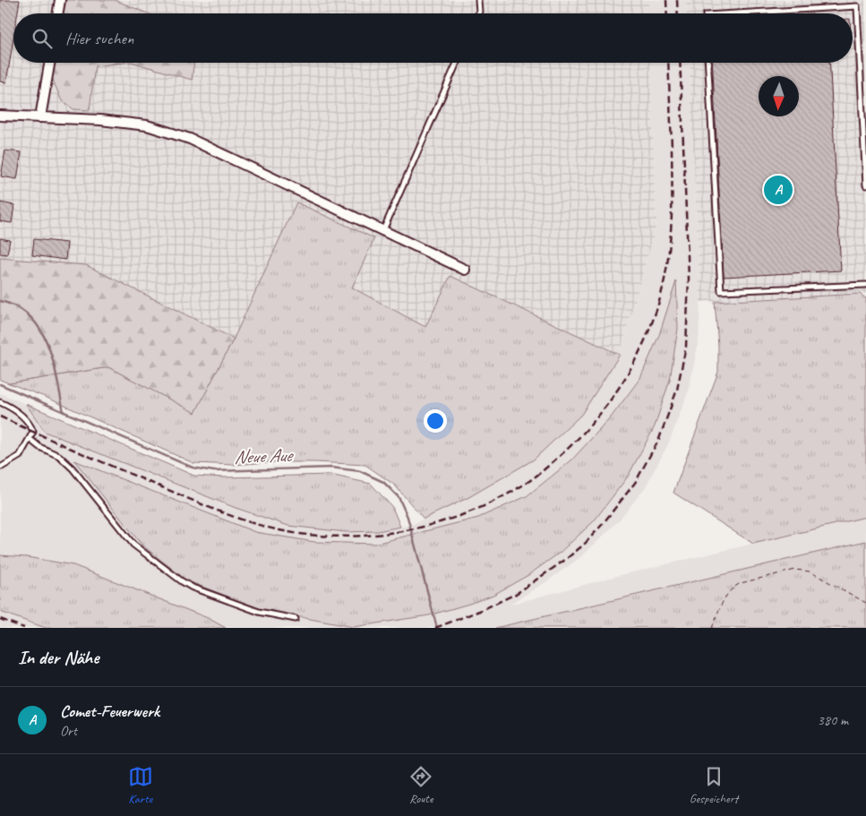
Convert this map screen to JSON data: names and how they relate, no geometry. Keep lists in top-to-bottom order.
{
  "water": ["Neue Aue"],
  "north": "bottom",
  "page": {
    "search": "Hier suchen",
    "pins": "A",
    "heading": "In der Nähe",
    "list": [
      {
        "mark": "A",
        "name": "Comet-Feuerwerk",
        "note": "Ort",
        "value": "380 m"
      }
    ],
    "nav": ["Karte", "Route", "Gespeichert"]
  }
}
